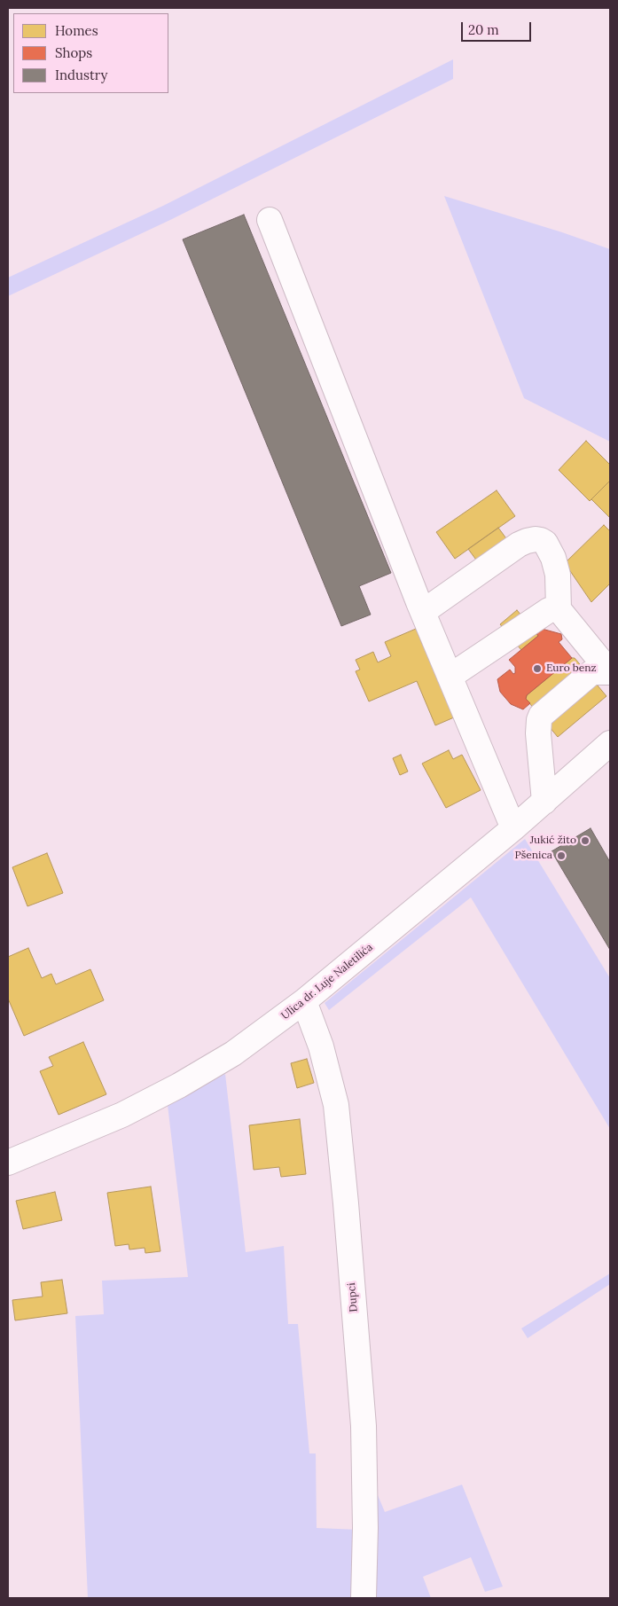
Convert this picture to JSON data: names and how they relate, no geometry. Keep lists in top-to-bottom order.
{
  "streets": {
    "street": ["Ulica dr. Luje Naletilića", "Dupci"]
  },
  "crossings": [
    ["Ulica dr. Luje Naletilića", "Dupci"]
  ],
  "places": ["Euro benz", "Jukić žito", "Pšenica"],
  "legend": ["Homes", "Shops", "Industry"],
  "scale_bar": "20 m"
}
